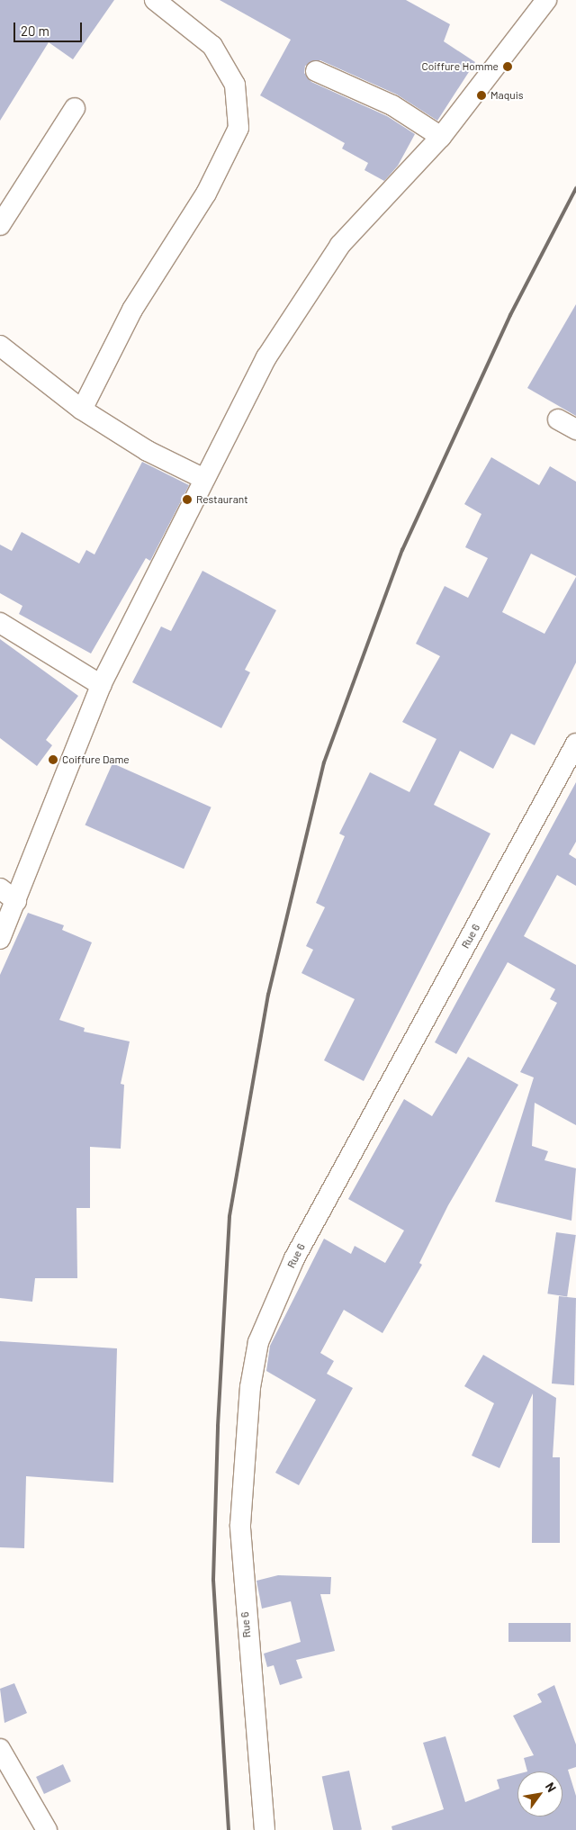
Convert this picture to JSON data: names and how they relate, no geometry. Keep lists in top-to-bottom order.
{
  "streets": {
    "street": ["Rue 6"]
  },
  "places": [
    "Coiffure Homme",
    "Maquis",
    "Restaurant",
    "Coiffure Dame"
  ],
  "scale_bar": "20 m",
  "north": "top right"
}
